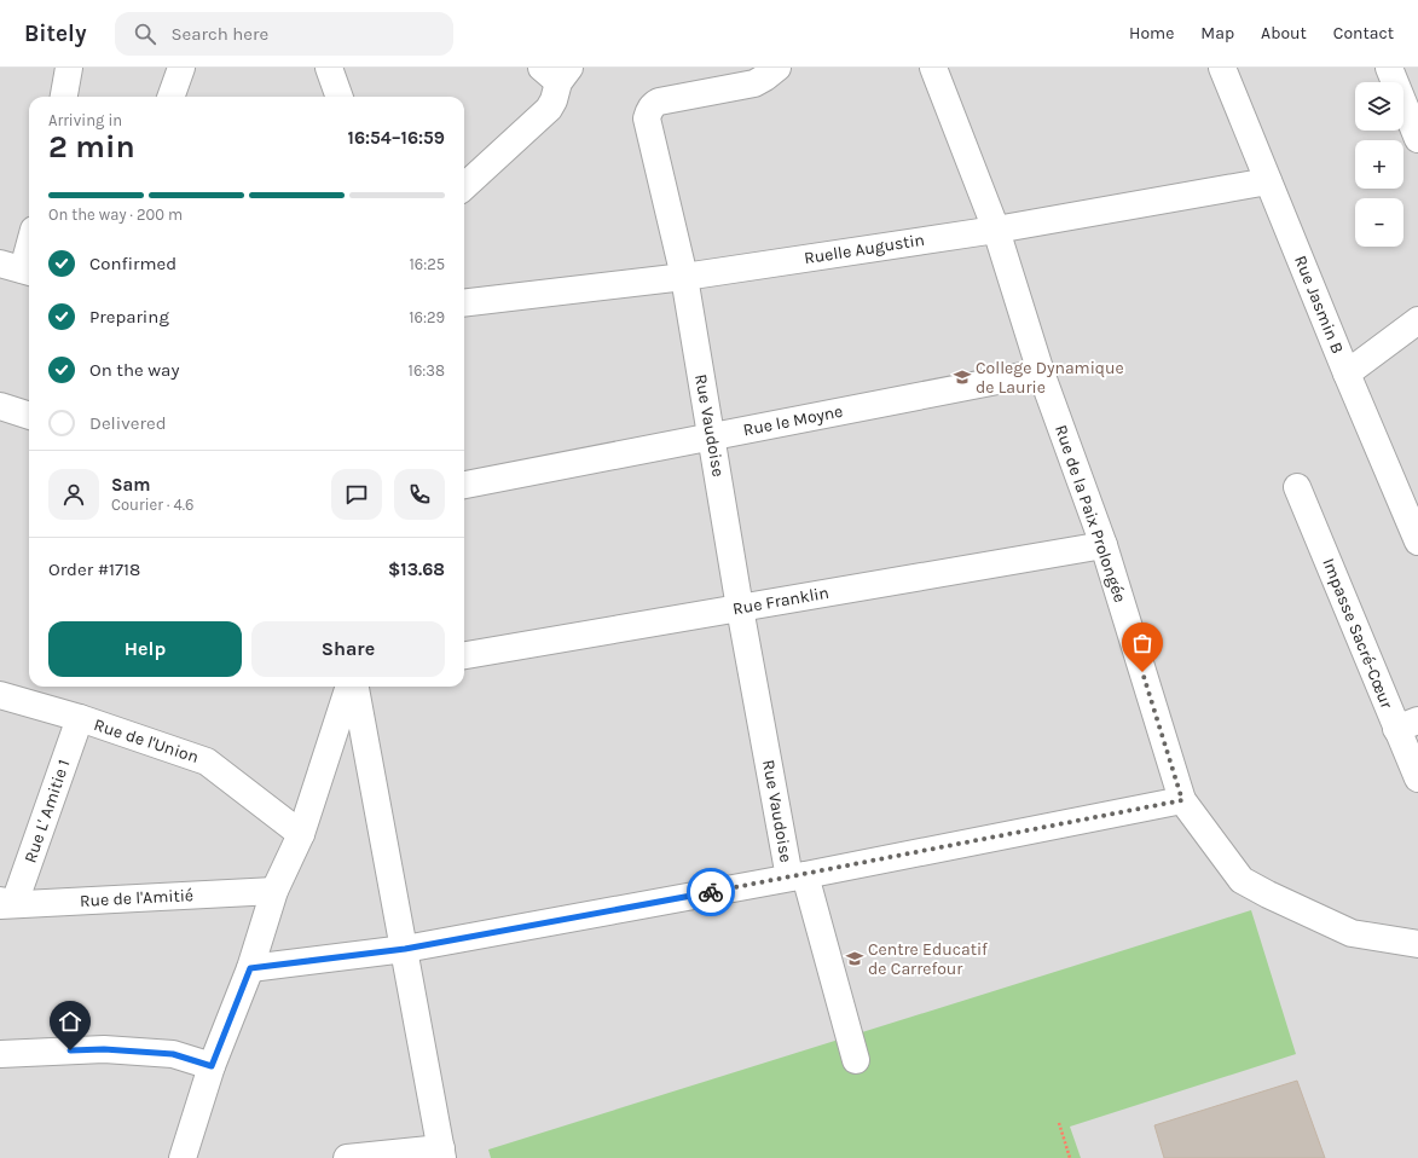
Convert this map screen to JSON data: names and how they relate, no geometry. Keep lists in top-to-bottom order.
{
  "streets": {
    "street": [
      "Ruelle Augustin",
      "Rue Jasmin B",
      "Rue le Moyne",
      "Rue Vaudoise",
      "Rue de la Paix Prolongée",
      "Rue Franklin",
      "Impasse Sacré-Cœur",
      "Rue de l'Union",
      "Rue L' Amitie 1",
      "Rue de l'Amitié"
    ]
  },
  "crossings": [
    ["Ruelle Augustin", "Rue Jasmin B"],
    ["Ruelle Augustin", "Rue Vaudoise"],
    ["Ruelle Augustin", "Rue de la Paix Prolongée"],
    ["Rue le Moyne", "Rue Vaudoise"],
    ["Rue le Moyne", "Rue de la Paix Prolongée"],
    ["Rue Vaudoise", "Rue Franklin"],
    ["Rue de la Paix Prolongée", "Rue Franklin"],
    ["Rue de l'Union", "Rue L' Amitie 1"],
    ["Rue L' Amitie 1", "Rue de l'Amitié"]
  ],
  "places": {
    "school or university": ["College Dynamique de Laurie", "Centre Educatif de Carrefour"]
  },
  "page": {
    "header": "Bitely",
    "search": "Search here",
    "nav": [
      "Home",
      "Map",
      "About",
      "Contact"
    ],
    "map_buttons": ["+", "−"],
    "heading": ["2 min", "Arriving in", "16:54–16:59"],
    "panel": [
      "Sam",
      "Courier · 4.6",
      "Order #1718",
      "$13.68"
    ],
    "bar": "On the way · 200 m",
    "list": [
      ["Confirmed", "16:25"],
      ["Preparing", "16:29"],
      ["On the way", "16:38"],
      "Delivered"
    ],
    "buttons": ["Help", "Share"]
  }
}
